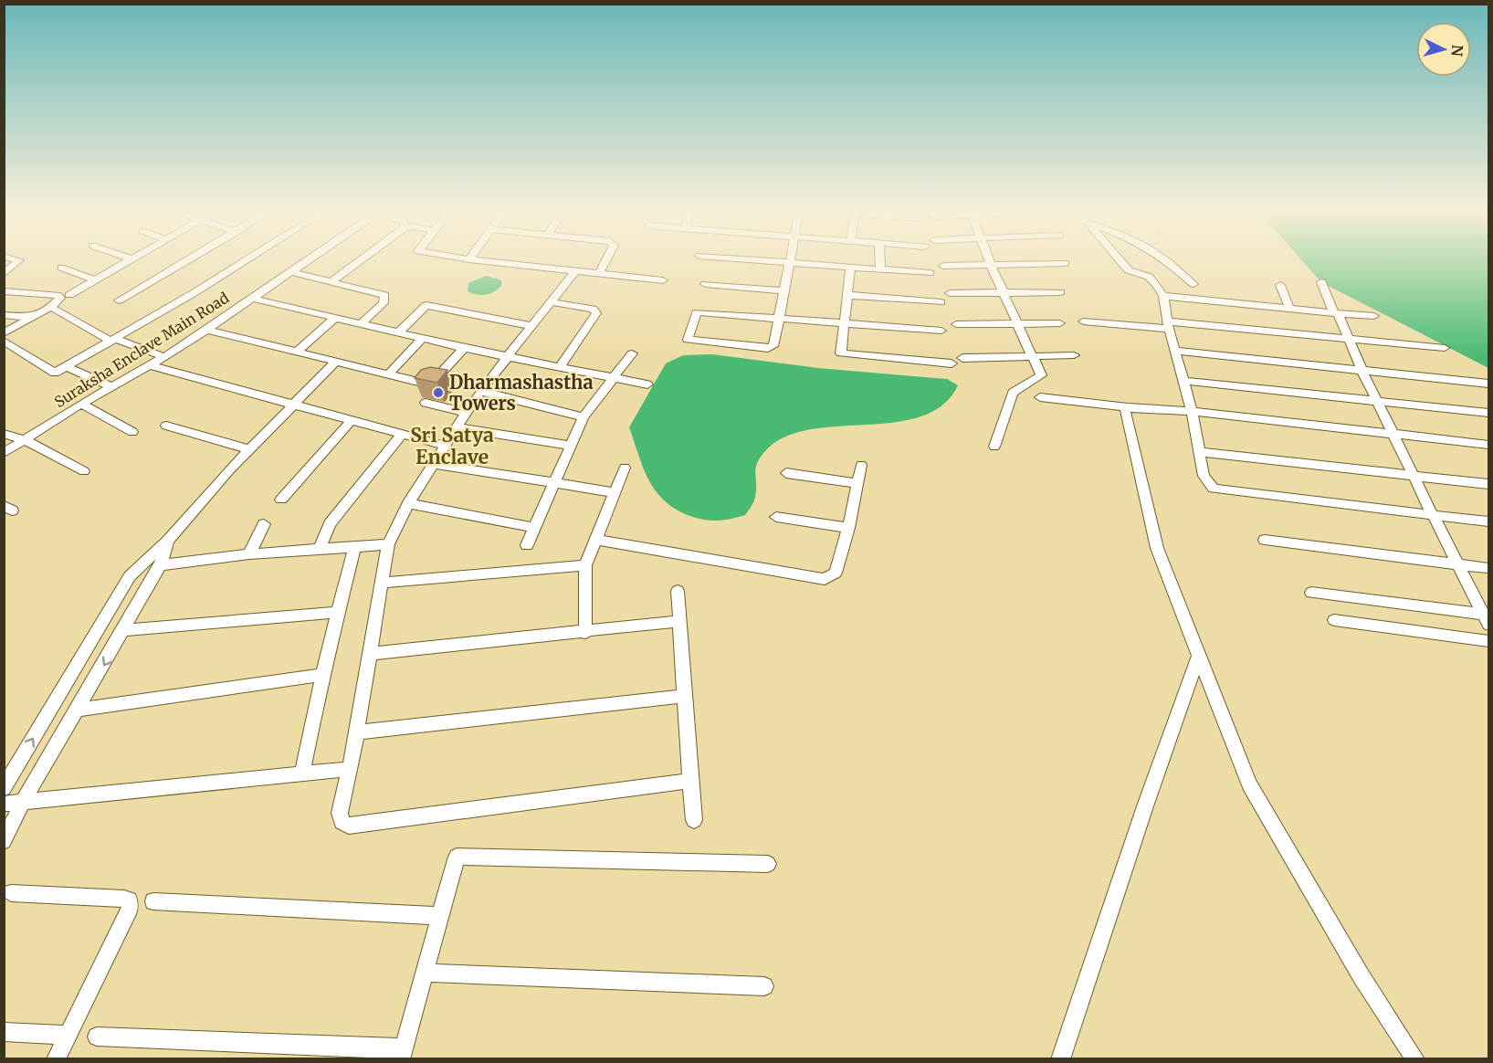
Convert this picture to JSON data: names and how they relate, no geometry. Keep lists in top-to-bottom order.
{
  "streets": {
    "street": ["Suraksha Enclave Main Road"]
  },
  "districts": ["Sri Satya Enclave"],
  "places": ["Dharmashastha Towers"],
  "north": "right"
}
